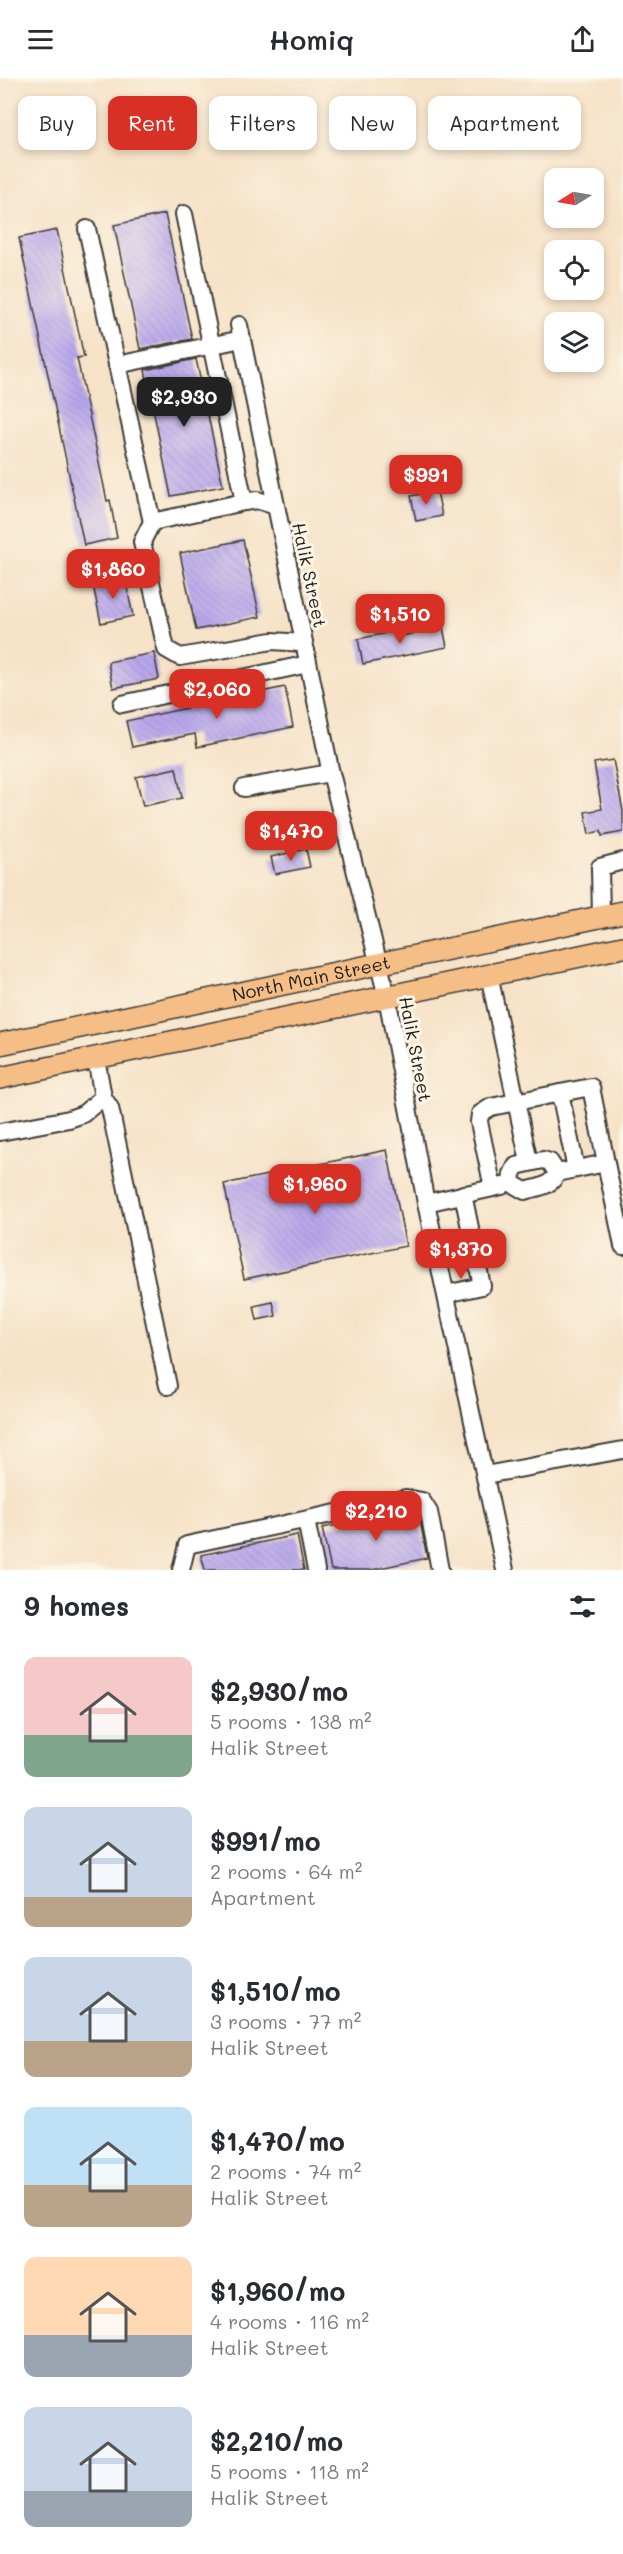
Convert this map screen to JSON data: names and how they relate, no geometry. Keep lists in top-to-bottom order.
{
  "streets": {
    "main road": ["North Main Street"],
    "street": ["Halik Street"]
  },
  "crossings": [
    ["Halik Street", "North Main Street"]
  ],
  "north": "left",
  "page": {
    "header": "Homiq",
    "chip": [
      "Buy",
      "Rent",
      "Filters",
      "New",
      "Apartment"
    ],
    "price": [
      "$2,930",
      "$991",
      "$1,860",
      "$1,510",
      "$2,060",
      "$1,470",
      "$1,960",
      "$1,370",
      "$2,210"
    ],
    "heading": "9 homes",
    "list": [
      {
        "name": "$2,930/mo",
        "note": "5 rooms · 138 m² · Halik Street"
      },
      {
        "name": "$991/mo",
        "note": "2 rooms · 64 m² · Apartment"
      },
      {
        "name": "$1,510/mo",
        "note": "3 rooms · 77 m² · Halik Street"
      },
      {
        "name": "$1,470/mo",
        "note": "2 rooms · 74 m² · Halik Street"
      },
      {
        "name": "$1,960/mo",
        "note": "4 rooms · 116 m² · Halik Street"
      },
      {
        "name": "$2,210/mo",
        "note": "5 rooms · 118 m² · Halik Street"
      }
    ]
  }
}
